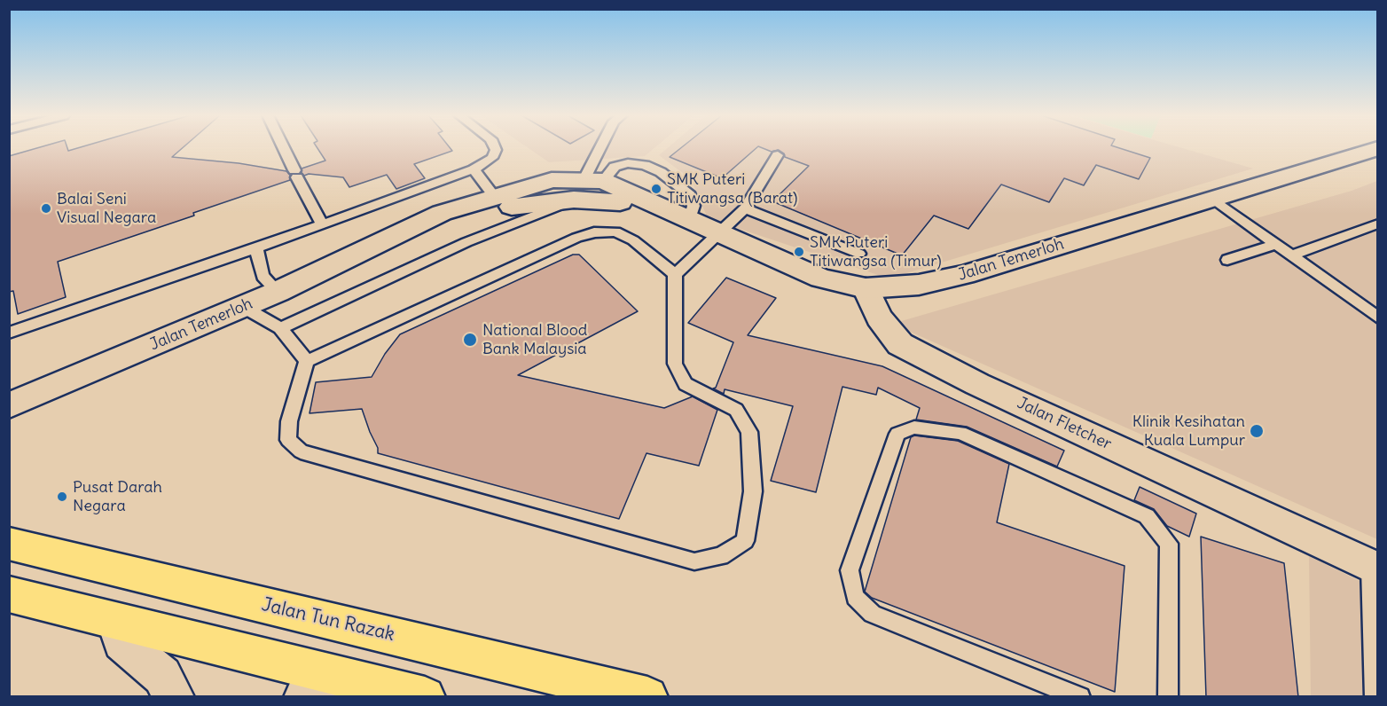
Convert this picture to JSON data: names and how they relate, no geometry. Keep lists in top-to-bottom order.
{
  "streets": {
    "main road": ["Jalan Tun Razak"],
    "street": ["Jalan Temerloh", "Jalan Fletcher"]
  },
  "crossings": [
    ["Jalan Temerloh", "Jalan Fletcher"]
  ],
  "places": [
    "SMK Puteri Titiwangsa (Barat)",
    "Balai Seni Visual Negara",
    "SMK Puteri Titiwangsa (Timur)",
    "National Blood Bank Malaysia",
    "Klinik Kesihatan Kuala Lumpur",
    "Pusat Darah Negara"
  ]
}
